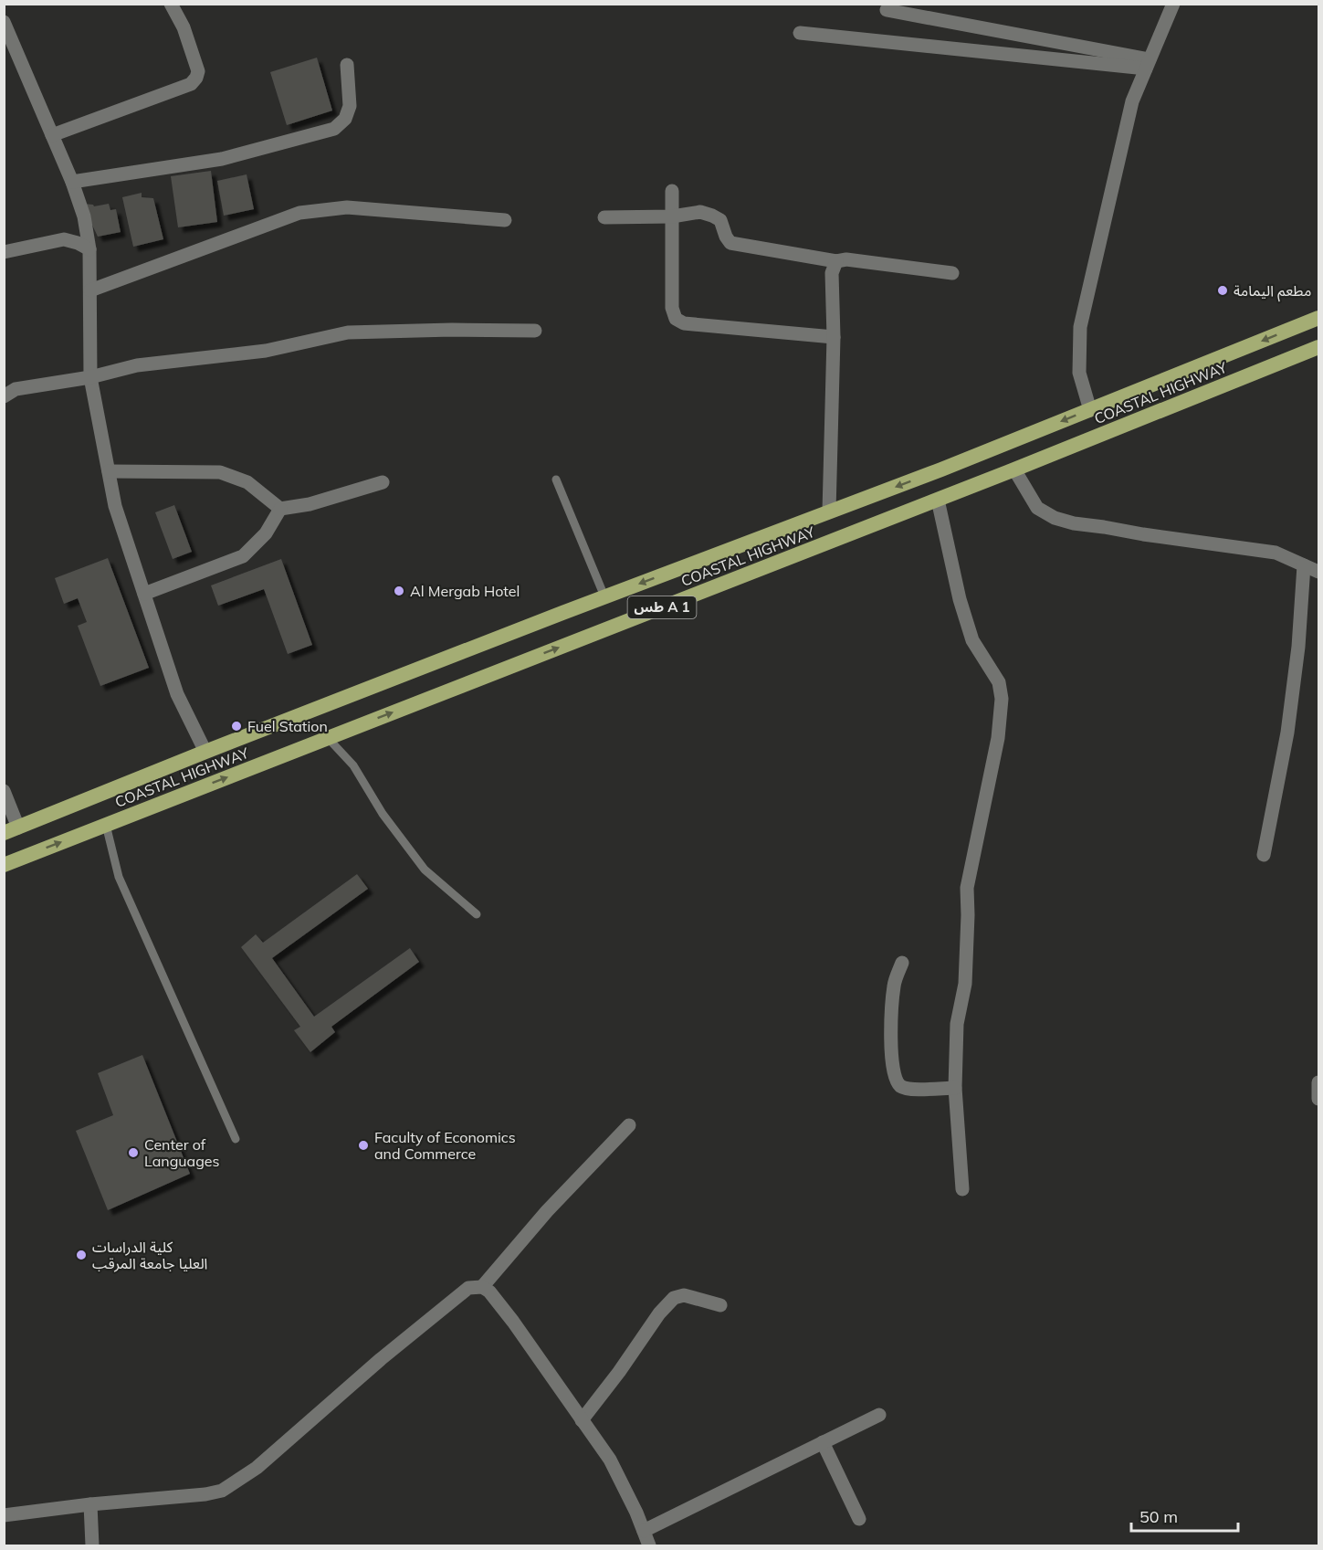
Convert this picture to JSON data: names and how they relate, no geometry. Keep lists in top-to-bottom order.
{
  "streets": {
    "highway": ["COASTAL HIGHWAY", "طس A 1"]
  },
  "places": [
    "مطعم اليمامة",
    "Al Mergab Hotel",
    "Fuel Station",
    "Faculty of Economics and Commerce",
    "Center of Languages",
    "كلية الدراسات العليا جامعة المرقب"
  ],
  "scale_bar": "50 m"
}
